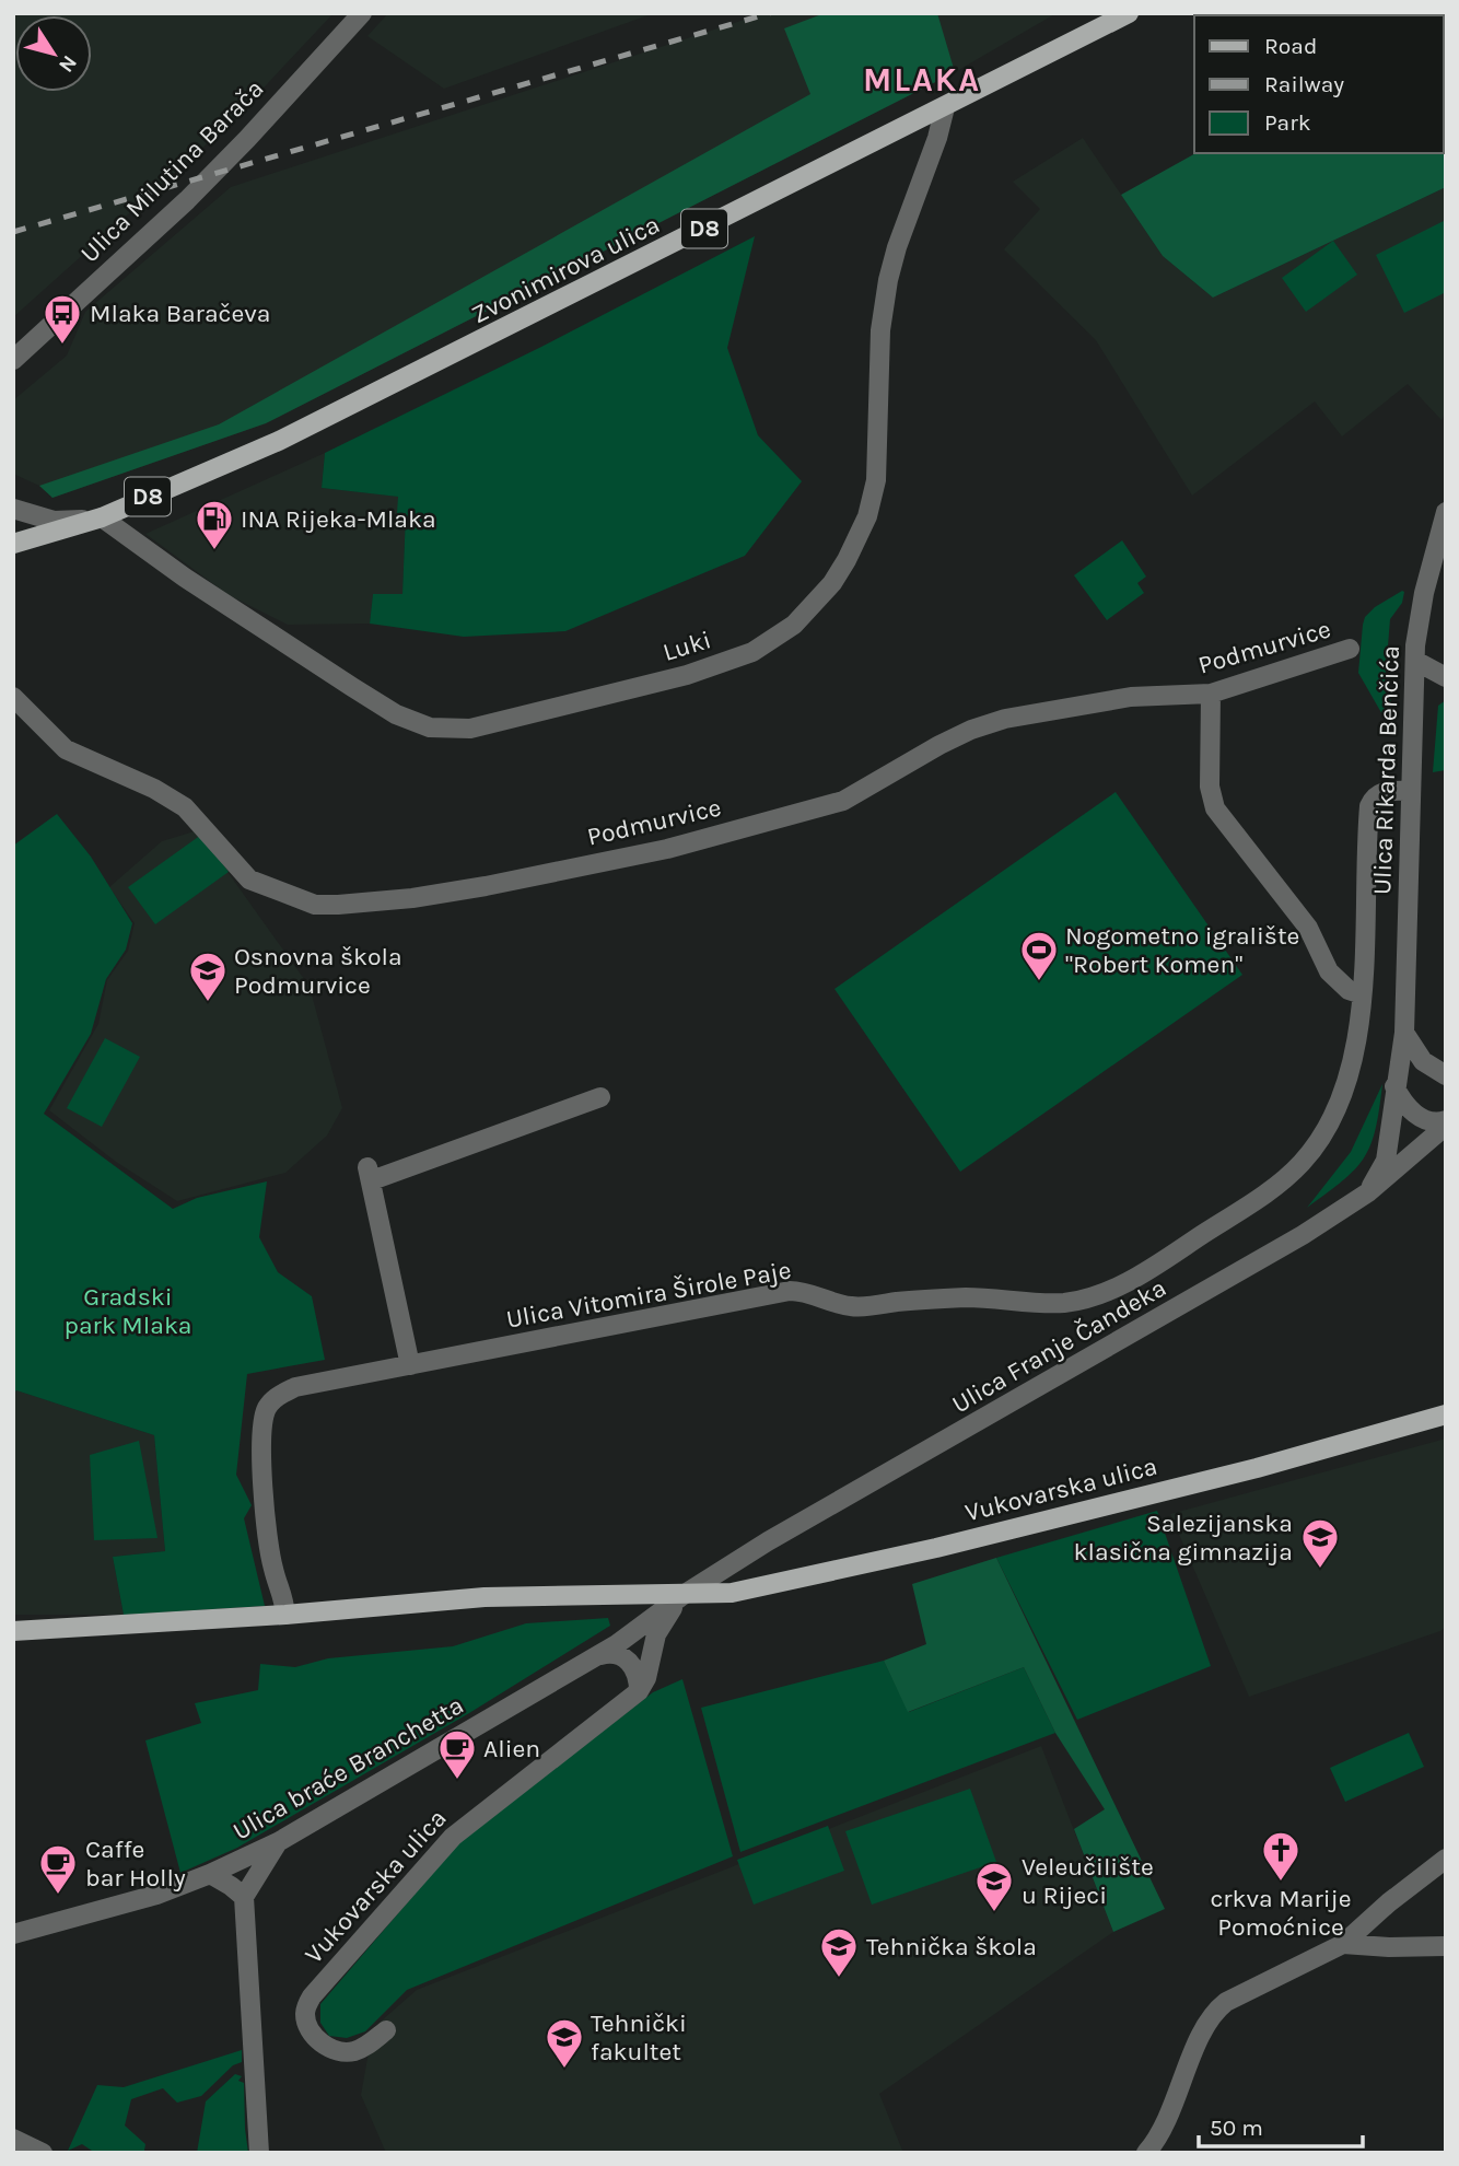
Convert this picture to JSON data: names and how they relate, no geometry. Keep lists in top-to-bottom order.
{
  "streets": {
    "main road": ["D8", "Zvonimirova ulica", "Vukovarska ulica"],
    "street": [
      "Ulica Milutina Barača",
      "Luki",
      "Podmurvice",
      "Ulica Rikarda Benčića",
      "Ulica Vitomira Širole Paje",
      "Ulica Franje Čandeka",
      "Ulica braće Branchetta"
    ]
  },
  "crossings": [
    ["Zvonimirova ulica", "Luki"],
    ["Ulica Rikarda Benčića", "Ulica Vitomira Širole Paje"],
    ["Ulica Rikarda Benčića", "Ulica Franje Čandeka"],
    ["Ulica Vitomira Širole Paje", "Vukovarska ulica"],
    ["Ulica Franje Čandeka", "Vukovarska ulica"],
    ["Ulica Franje Čandeka", "Ulica braće Branchetta"],
    ["Vukovarska ulica", "Ulica braće Branchetta"]
  ],
  "districts": ["MLAKA"],
  "parks": ["Gradski park Mlaka"],
  "places": {
    "bus stop": ["Mlaka Baračeva"],
    "fuel station": ["INA Rijeka-Mlaka"],
    "sports": ["Nogometno igralište \"Robert Komen\""],
    "school or university": [
      "Osnovna škola Podmurvice",
      "Salezijanska klasična gimnazija",
      "Veleučilište u Rijeci",
      "Tehnička škola",
      "Tehnički fakultet"
    ],
    "cafe": ["Alien", "Caffe bar Holly"],
    "church": ["crkva Marije Pomoćnice"]
  },
  "legend": ["Road", "Railway", "Park"],
  "scale_bar": "50 m",
  "north": "bottom right"
}
